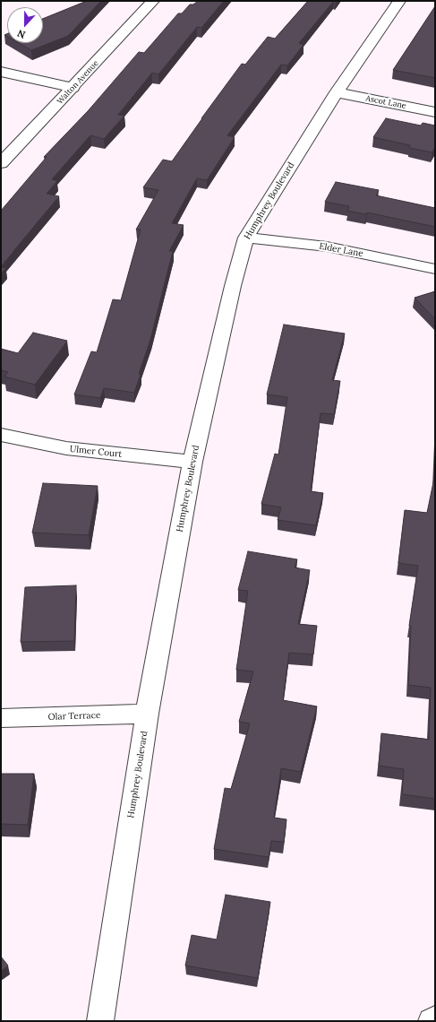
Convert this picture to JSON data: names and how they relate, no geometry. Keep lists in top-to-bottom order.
{
  "streets": {
    "street": [
      "Walton Avenue",
      "Ascot Lane",
      "Humphrey Boulevard",
      "Elder Lane",
      "Ulmer Court",
      "Olar Terrace"
    ]
  },
  "crossings": [
    ["Ascot Lane", "Humphrey Boulevard"],
    ["Humphrey Boulevard", "Elder Lane"],
    ["Humphrey Boulevard", "Ulmer Court"],
    ["Humphrey Boulevard", "Olar Terrace"]
  ],
  "north": "bottom"
}
